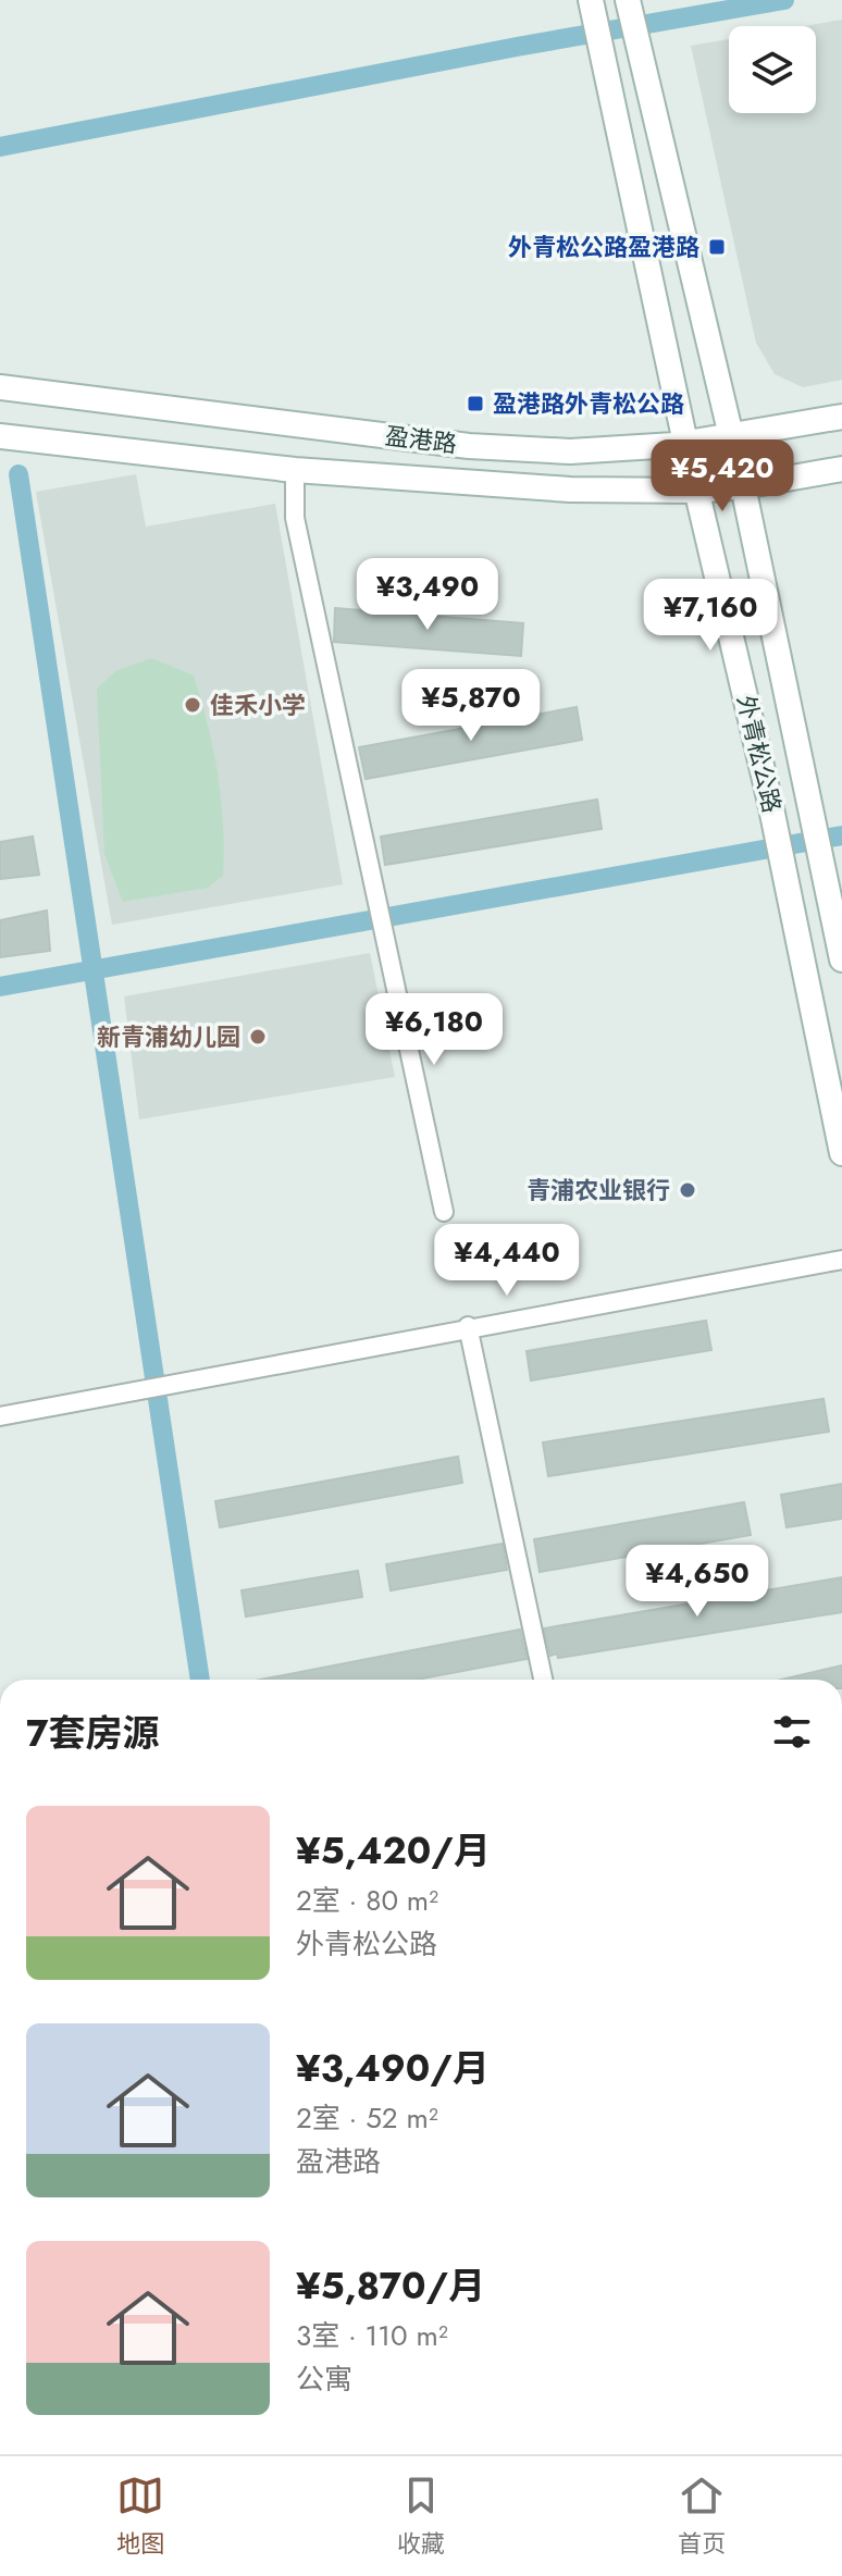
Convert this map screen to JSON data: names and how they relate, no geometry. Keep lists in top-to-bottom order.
{
  "streets": {
    "main road": ["盈港路", "外青松公路"]
  },
  "crossings": [
    ["盈港路", "外青松公路"]
  ],
  "places": {
    "transit": ["外青松公路盈港路", "盈港路外青松公路"],
    "other": ["佳禾小学", "新青浦幼儿园", "青浦农业银行"]
  },
  "page": {
    "price": [
      "¥5,420",
      "¥3,490",
      "¥7,160",
      "¥5,870",
      "¥6,180",
      "¥4,440",
      "¥4,650"
    ],
    "heading": "7套房源",
    "list": [
      {
        "name": "¥5,420/月",
        "note": "2室 · 80 m² · 外青松公路"
      },
      {
        "name": "¥3,490/月",
        "note": "2室 · 52 m² · 盈港路"
      },
      {
        "name": "¥5,870/月",
        "note": "3室 · 110 m² · 公寓"
      }
    ],
    "tabs": ["地图", "收藏", "首页"]
  }
}
